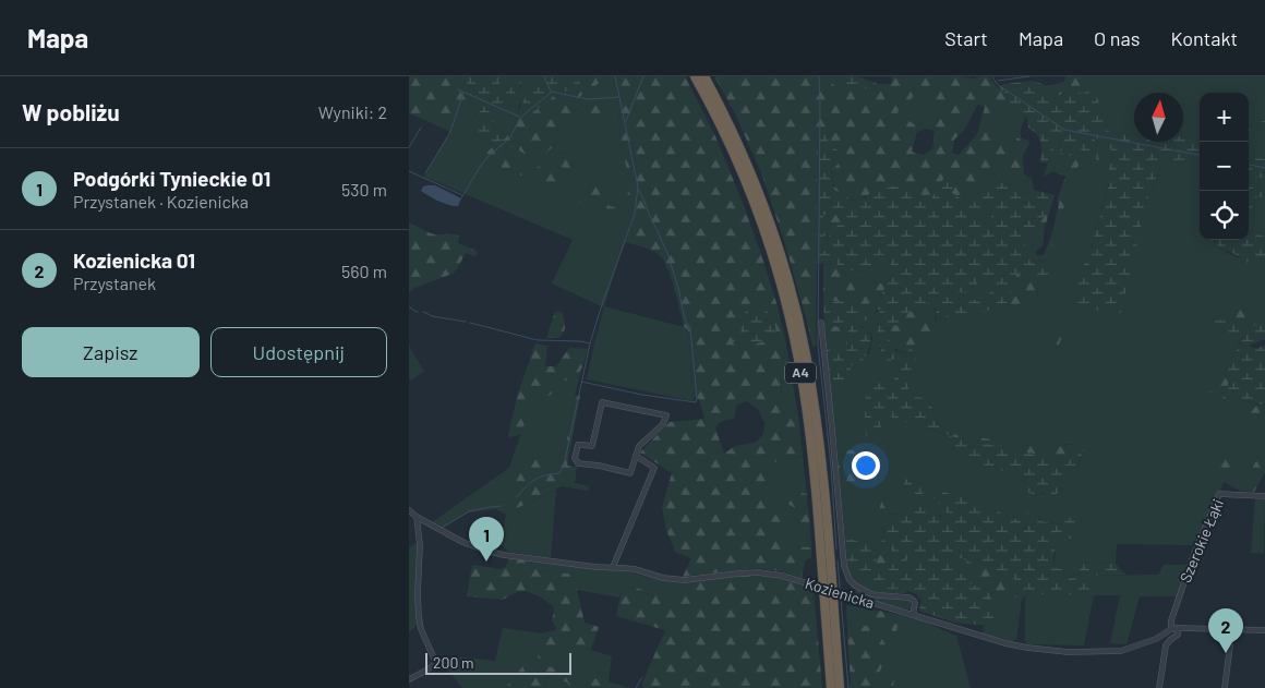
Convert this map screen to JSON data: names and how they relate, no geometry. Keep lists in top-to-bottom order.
{
  "streets": {
    "highway": ["A4"],
    "street": ["Szerokie Łąki", "Kozienicka"]
  },
  "crossings": [
    ["Szerokie Łąki", "Kozienicka"]
  ],
  "scale_bar": "200 m",
  "north": "top",
  "page": {
    "header": "Mapa",
    "nav": [
      "Start",
      "Mapa",
      "O nas",
      "Kontakt"
    ],
    "heading": ["W pobliżu", "Wyniki: 2"],
    "map_buttons": ["+", "−"],
    "list": [
      {
        "mark": "1",
        "name": "Podgórki Tynieckie 01",
        "note": "Przystanek · Kozienicka",
        "value": "530 m"
      },
      {
        "mark": "2",
        "name": "Kozienicka 01",
        "note": "Przystanek",
        "value": "560 m"
      }
    ],
    "buttons": ["Zapisz", "Udostępnij"],
    "pins": ["1", "2"],
    "scale": "200 m"
  }
}
